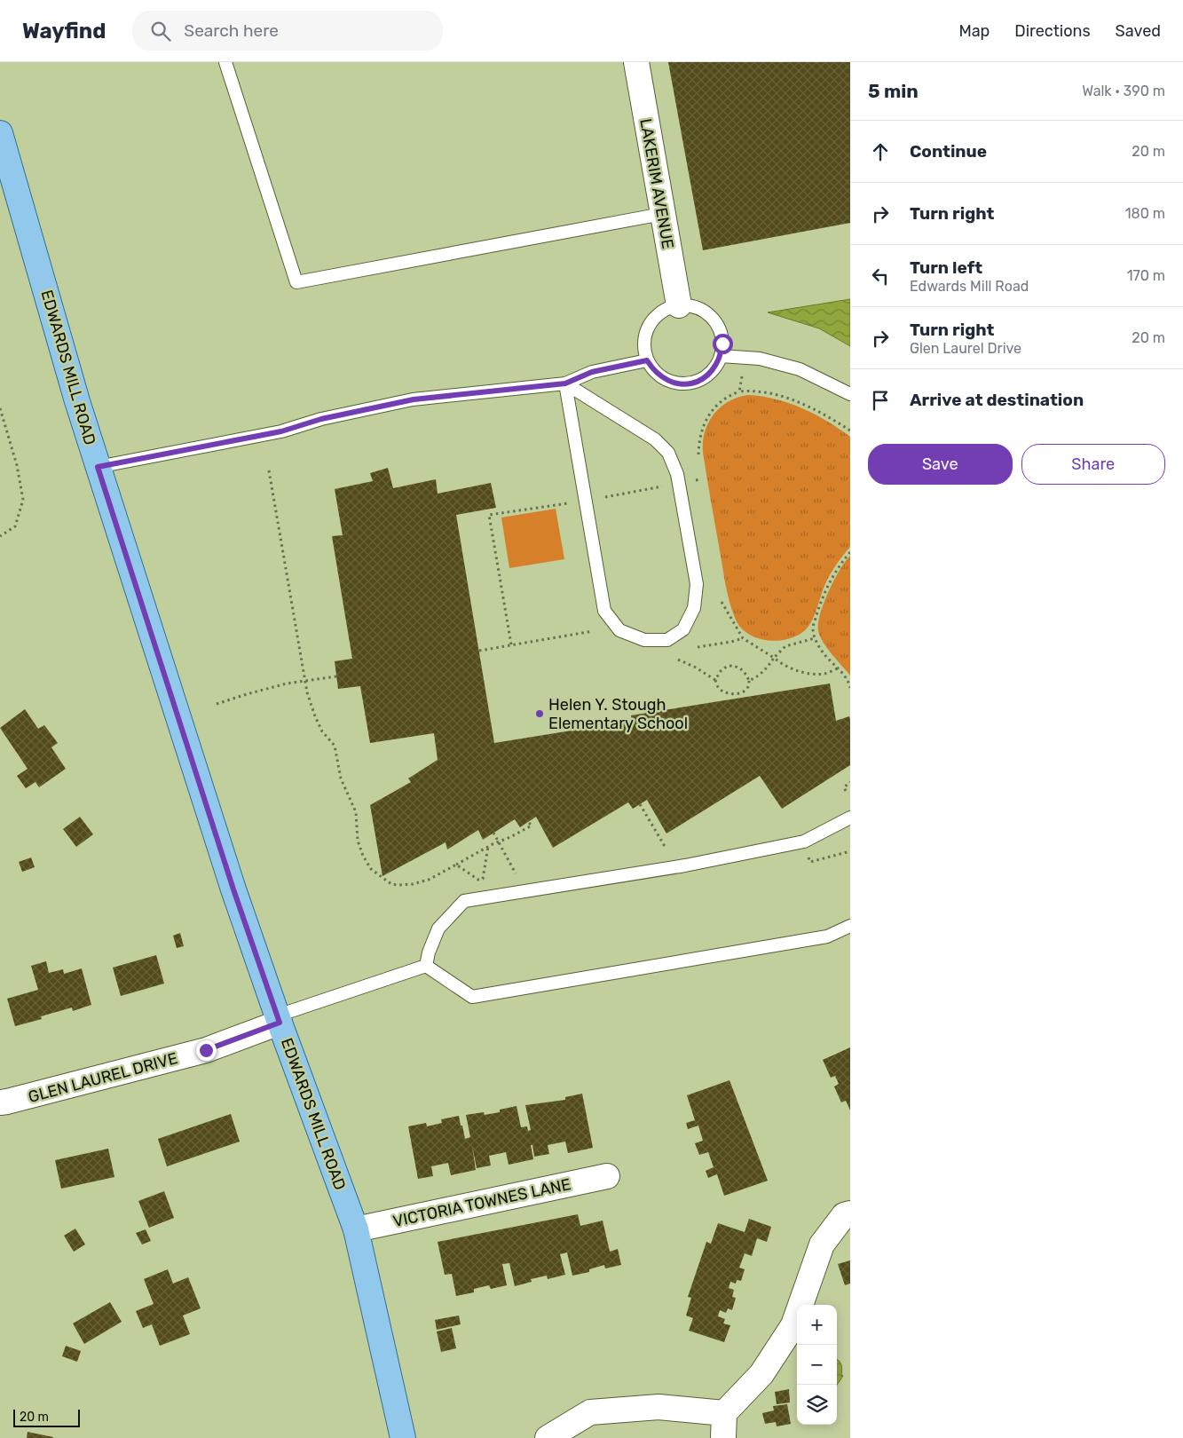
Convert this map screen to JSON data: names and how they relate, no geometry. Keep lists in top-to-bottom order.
{
  "streets": {
    "main road": ["EDWARDS MILL ROAD"],
    "street": ["LAKERIM AVENUE", "GLEN LAUREL DRIVE", "VICTORIA TOWNES LANE"]
  },
  "crossings": [
    ["EDWARDS MILL ROAD", "GLEN LAUREL DRIVE"],
    ["EDWARDS MILL ROAD", "VICTORIA TOWNES LANE"]
  ],
  "places": ["Helen Y. Stough Elementary School"],
  "scale_bar": "20 m",
  "page": {
    "header": "Wayfind",
    "search": "Search here",
    "nav": ["Map", "Directions", "Saved"],
    "heading": ["5 min", "Walk · 390 m"],
    "list": [
      ["Continue", "20 m"],
      ["Turn right", "180 m"],
      ["Turn left", "Edwards Mill Road", "170 m"],
      ["Turn right", "Glen Laurel Drive", "20 m"],
      "Arrive at destination"
    ],
    "buttons": ["Save", "Share"],
    "map_buttons": ["+", "−"],
    "scale": "20 m"
  }
}
